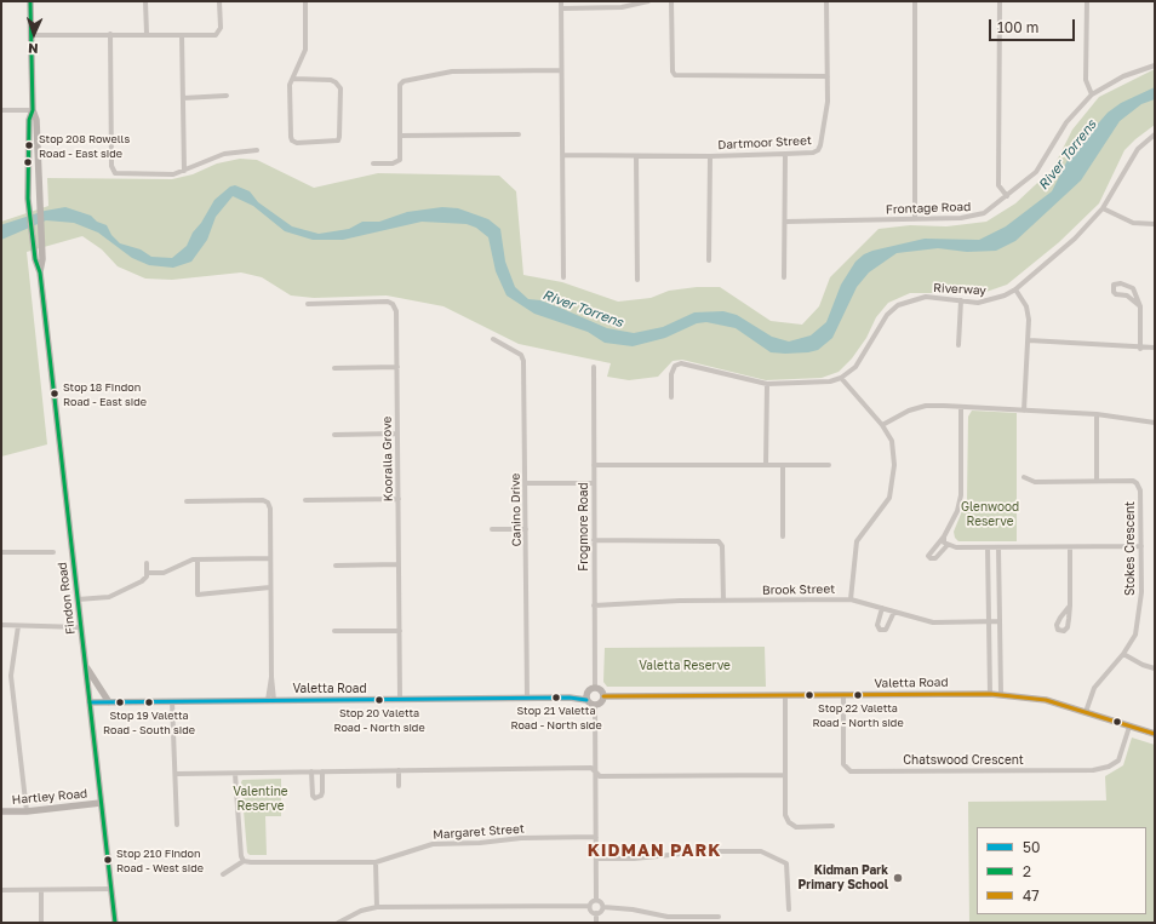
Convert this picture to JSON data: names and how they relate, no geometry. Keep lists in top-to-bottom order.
{
  "streets": {
    "street": [
      "Dartmoor Street",
      "Frontage Road",
      "Riverway",
      "Kooralla Grove",
      "Canino Drive",
      "Frogmore Road",
      "Stokes Crescent",
      "Brook Street",
      "Findon Road",
      "Valetta Road",
      "Chatswood Crescent",
      "Hartley Road",
      "Margaret Street"
    ]
  },
  "crossings": [
    ["Kooralla Grove", "Valetta Road"],
    ["Canino Drive", "Valetta Road"],
    ["Frogmore Road", "Brook Street"],
    ["Frogmore Road", "Valetta Road"],
    ["Stokes Crescent", "Valetta Road"],
    ["Findon Road", "Valetta Road"],
    ["Findon Road", "Hartley Road"],
    ["Valetta Road", "Chatswood Crescent"]
  ],
  "districts": ["KIDMAN PARK"],
  "water": ["River Torrens"],
  "parks": ["Glenwood Reserve", "Valetta Reserve", "Valentine Reserve"],
  "places": [
    "Stop 208 Rowells Road - East side",
    "Stop 18 Findon Road - East side",
    "Stop 22 Valetta Road - North side",
    "Stop 21 Valetta Road - North side",
    "Stop 20 Valetta Road - North side",
    "Stop 19 Valetta Road - South side",
    "Stop 210 Findon Road - West side",
    "Kidman Park Primary School"
  ],
  "lines": ["transit line 2", "transit line 47", "transit line 50"],
  "legend": ["50", "2", "47"],
  "scale_bar": "100 m",
  "north": "bottom"
}
